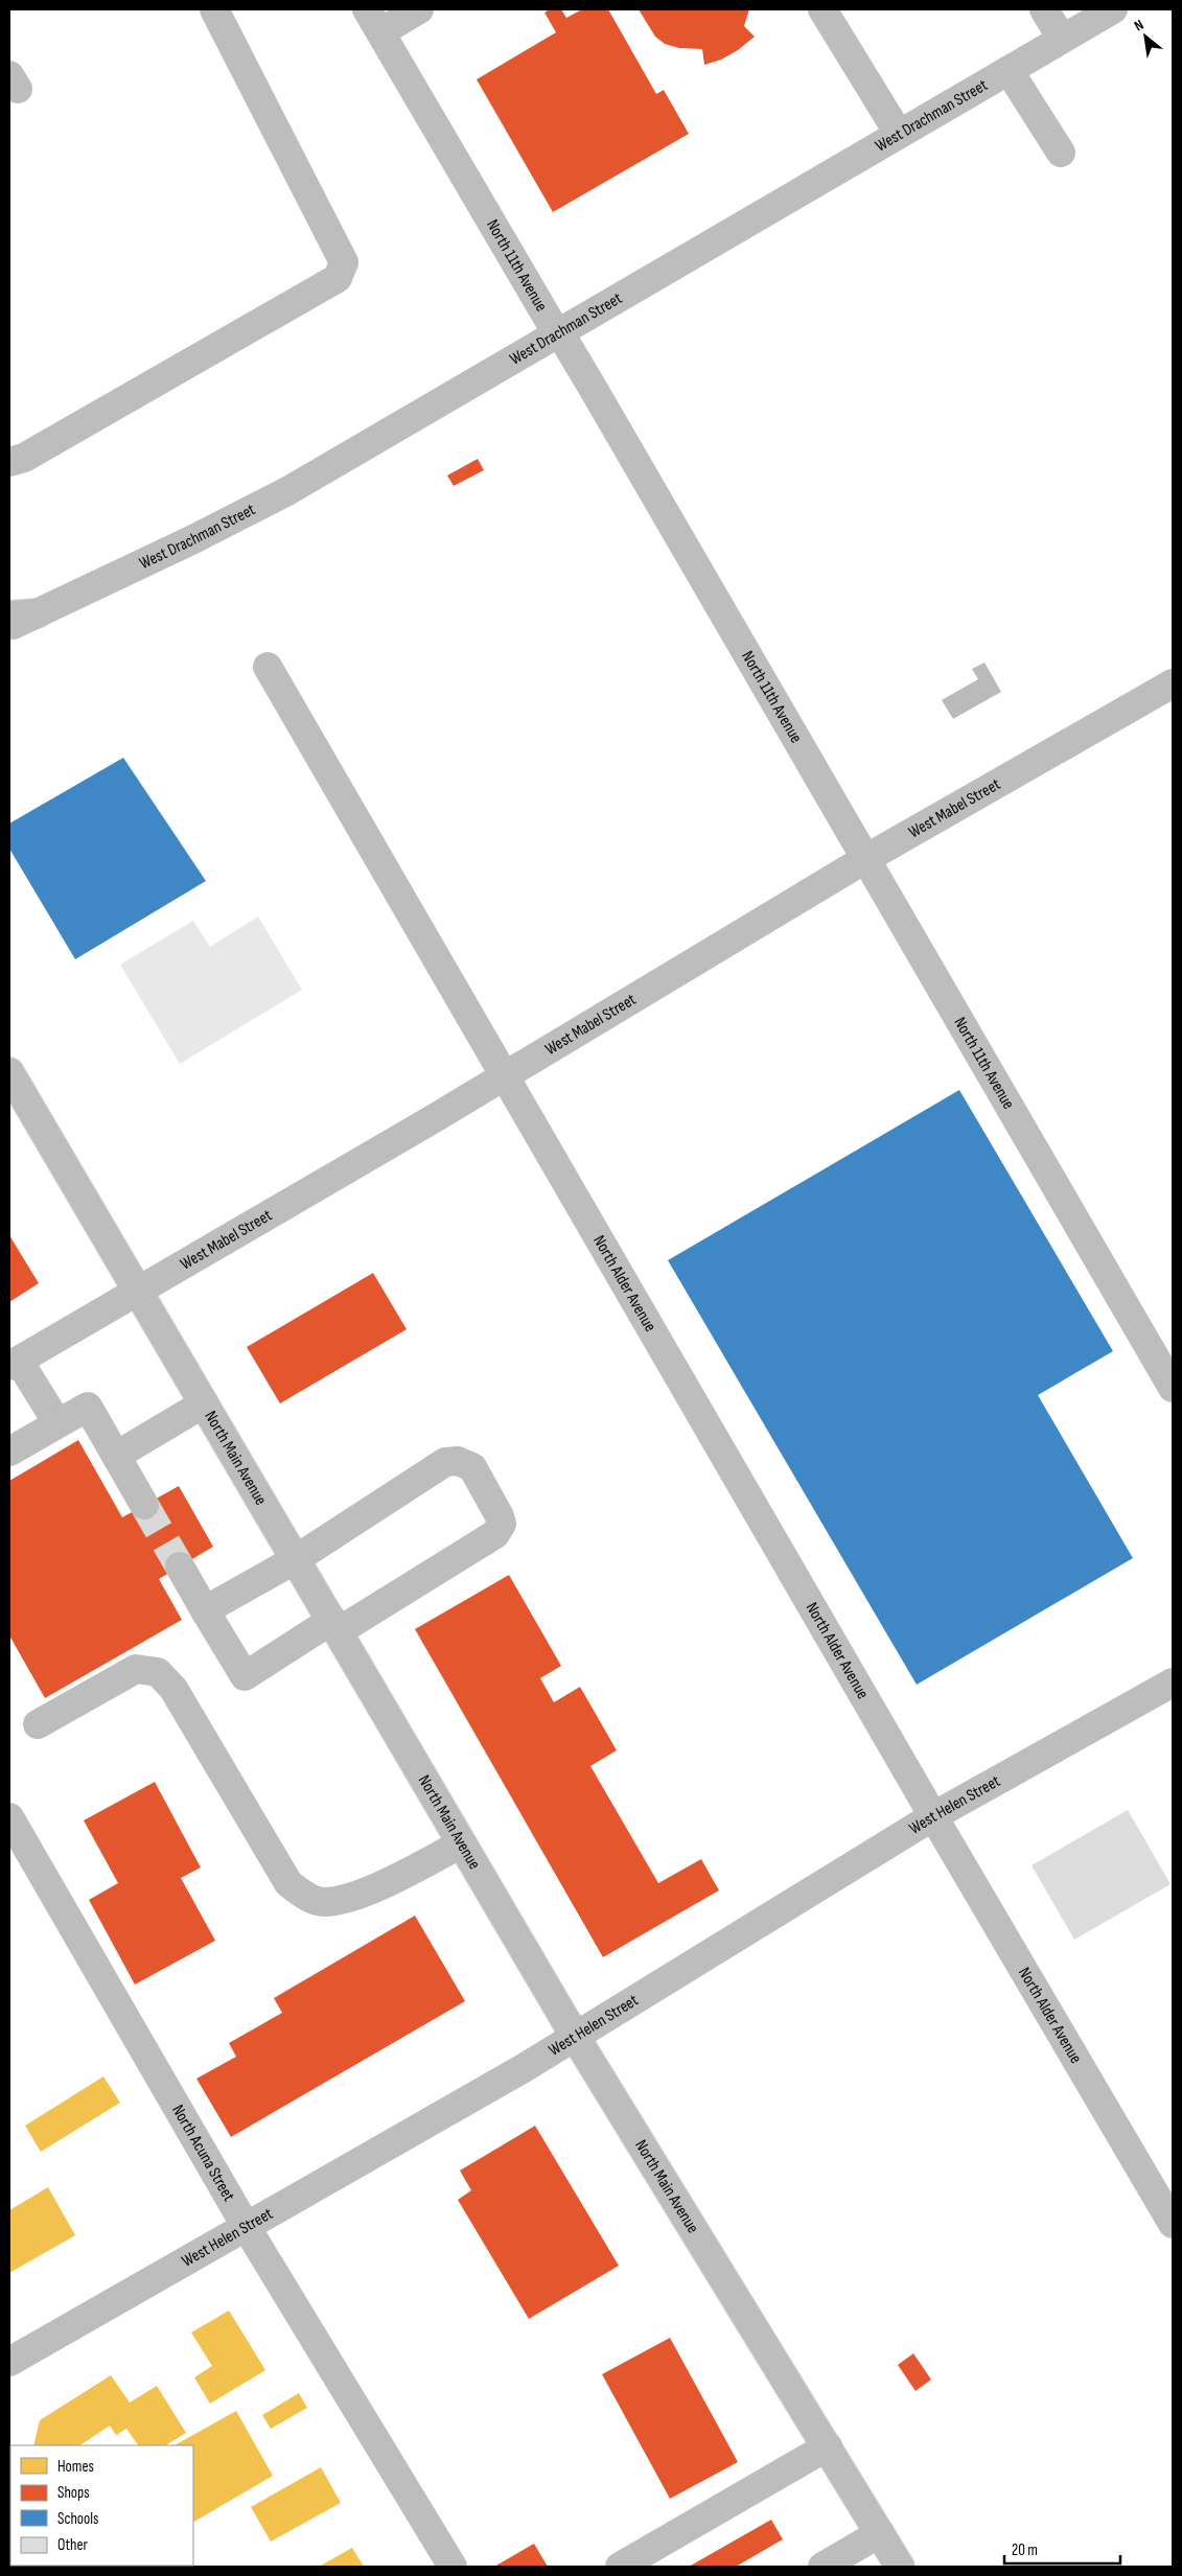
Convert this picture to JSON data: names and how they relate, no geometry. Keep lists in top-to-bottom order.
{
  "streets": {
    "street": [
      "West Drachman Street",
      "North 11th Avenue",
      "West Mabel Street",
      "North Alder Avenue",
      "North Main Avenue",
      "West Helen Street",
      "North Acuna Street"
    ]
  },
  "crossings": [
    ["West Drachman Street", "North 11th Avenue"],
    ["North 11th Avenue", "West Mabel Street"],
    ["West Mabel Street", "North Alder Avenue"],
    ["West Mabel Street", "North Main Avenue"],
    ["North Alder Avenue", "West Helen Street"],
    ["North Main Avenue", "West Helen Street"],
    ["West Helen Street", "North Acuna Street"]
  ],
  "legend": [
    "Homes",
    "Shops",
    "Schools",
    "Other"
  ],
  "scale_bar": "20 m",
  "north": "top left"
}
